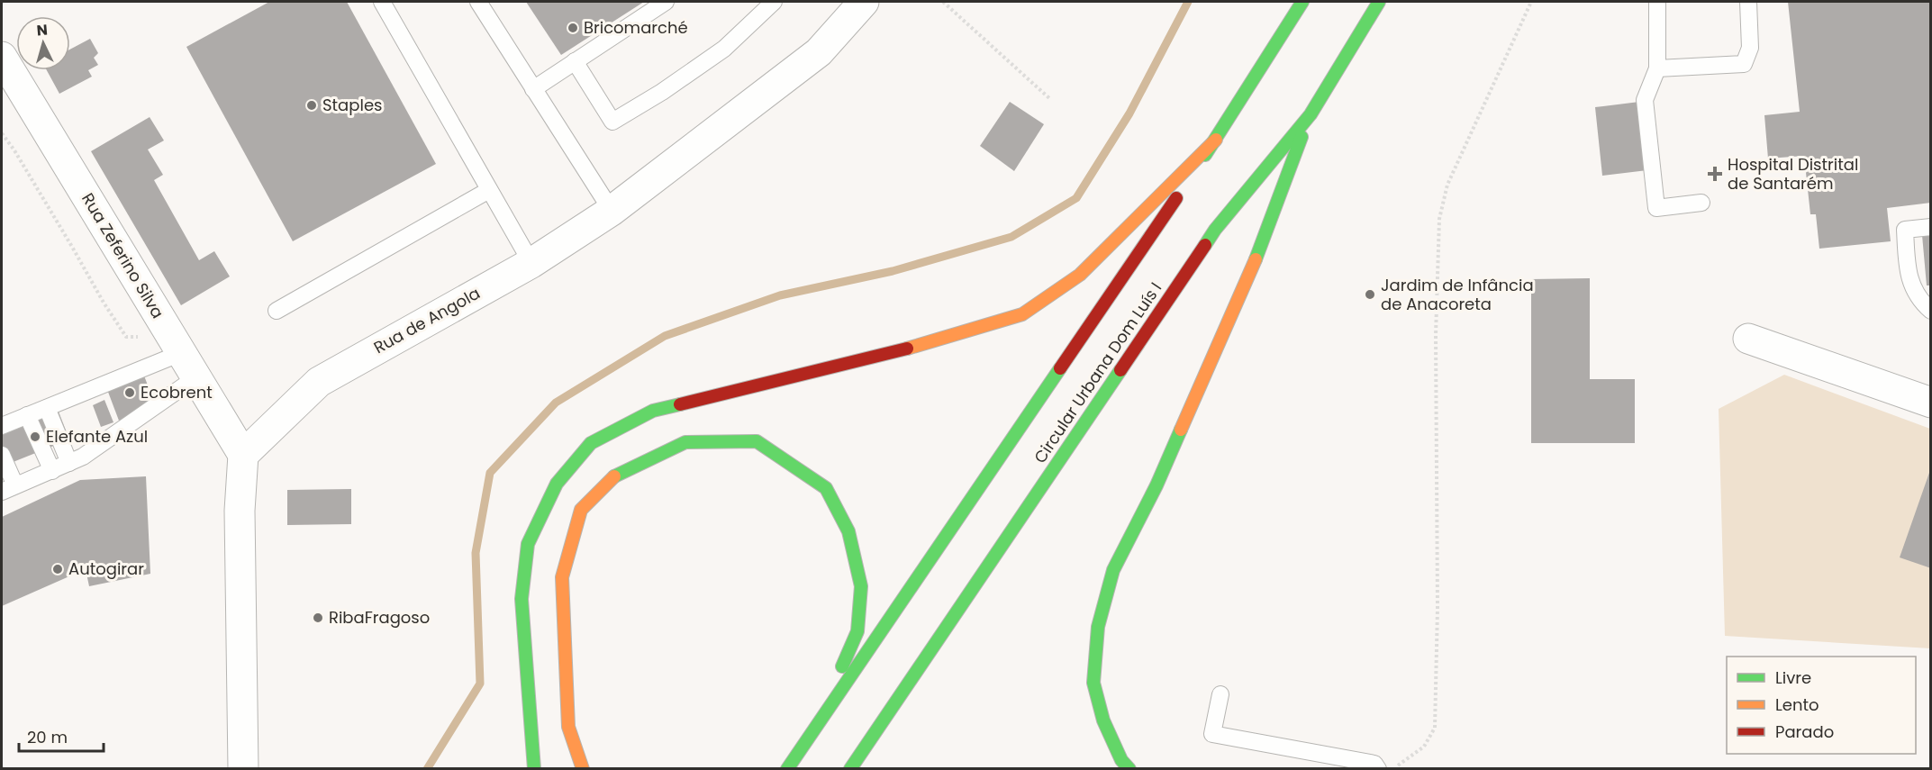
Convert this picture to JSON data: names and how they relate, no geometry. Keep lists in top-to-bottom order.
{
  "streets": {
    "highway": ["Circular Urbana Dom Luís I"],
    "street": ["Rua Zeferino Silva", "Rua de Angola"]
  },
  "crossings": [
    ["Rua Zeferino Silva", "Rua de Angola"]
  ],
  "places": {
    "other": [
      "Bricomarché",
      "Staples",
      "Jardim de Infância de Anacoreta",
      "Ecobrent",
      "Elefante Azul",
      "Autogirar",
      "RibaFragoso"
    ],
    "health": ["Hospital Distrital de Santarém"]
  },
  "legend": ["Livre", "Lento", "Parado"],
  "scale_bar": "20 m",
  "north": "top"
}
